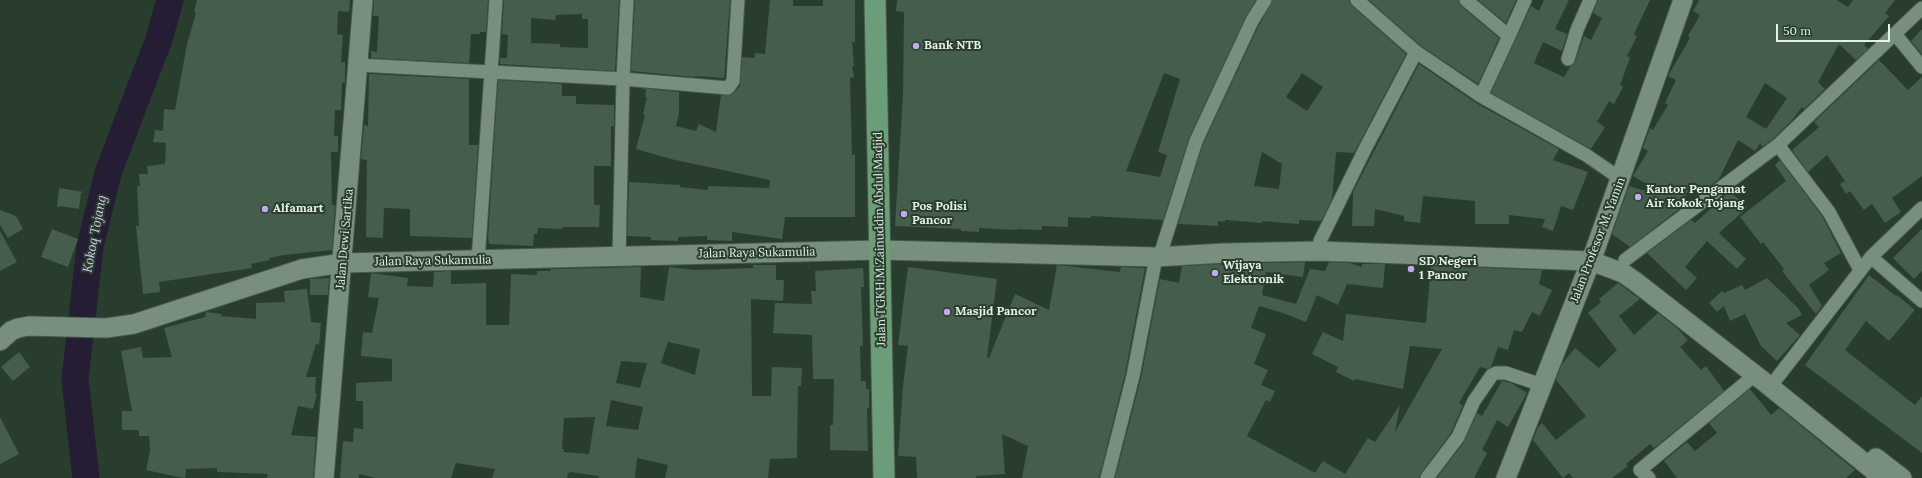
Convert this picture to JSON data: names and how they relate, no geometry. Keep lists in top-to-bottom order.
{
  "streets": {
    "main road": [
      "Jalan Dewi Sartika",
      "Jalan TGKH.M.Zainuddin Abdul Madjid",
      "Jalan Profesor M. Yamin",
      "Jalan Raya Sukamulia"
    ]
  },
  "crossings": [
    ["Jalan Dewi Sartika", "Jalan Raya Sukamulia"],
    ["Jalan TGKH.M.Zainuddin Abdul Madjid", "Jalan Raya Sukamulia"]
  ],
  "water": ["Kokoq Tojang"],
  "places": [
    "Bank NTB",
    "Kantor Pengamat Air Kokok Tojang",
    "Alfamart",
    "Pos Polisi Pancor",
    "SD Negeri 1 Pancor",
    "Wijaya Elektronik",
    "Masjid Pancor"
  ],
  "scale_bar": "50 m"
}
